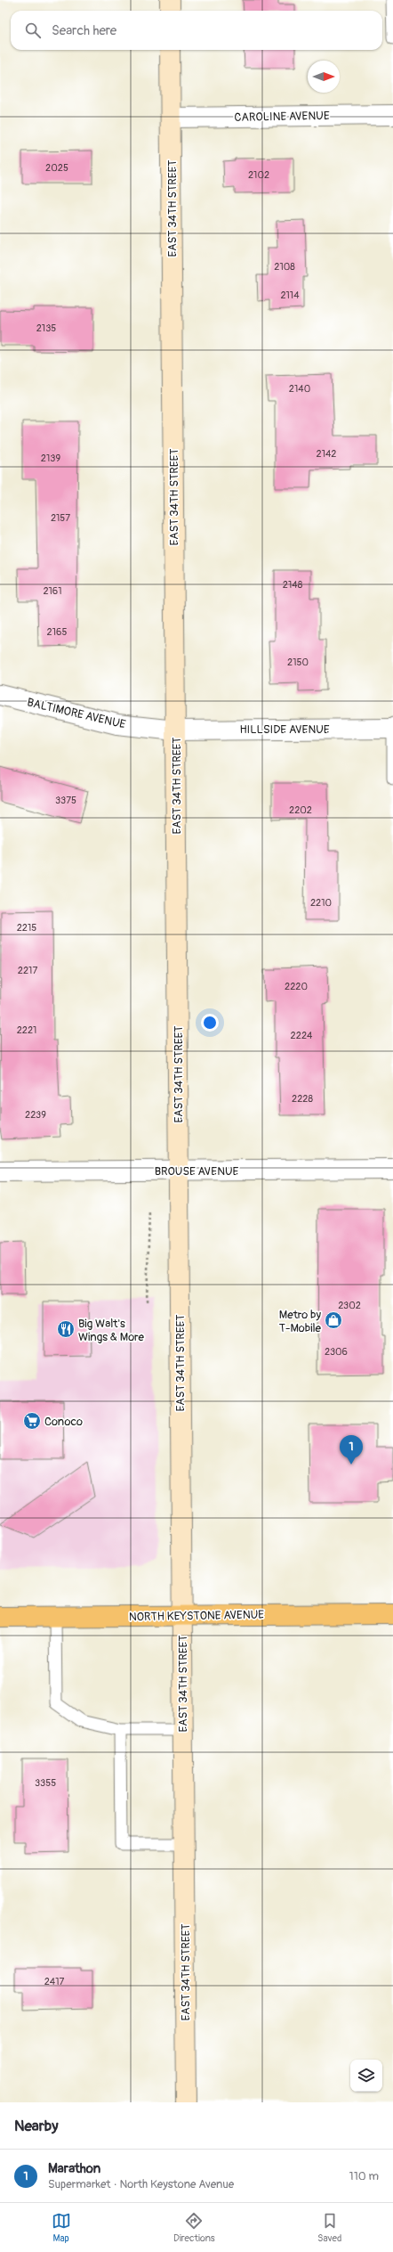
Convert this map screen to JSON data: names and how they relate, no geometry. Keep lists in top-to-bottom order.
{
  "streets": {
    "main road": ["EAST 34TH STREET", "NORTH KEYSTONE AVENUE"],
    "street": [
      "CAROLINE AVENUE",
      "BALTIMORE AVENUE",
      "HILLSIDE AVENUE",
      "BROUSE AVENUE"
    ]
  },
  "crossings": [
    ["CAROLINE AVENUE", "EAST 34TH STREET"],
    ["EAST 34TH STREET", "BALTIMORE AVENUE"],
    ["EAST 34TH STREET", "HILLSIDE AVENUE"],
    ["EAST 34TH STREET", "BROUSE AVENUE"],
    ["EAST 34TH STREET", "NORTH KEYSTONE AVENUE"],
    ["BALTIMORE AVENUE", "HILLSIDE AVENUE"]
  ],
  "places": {
    "shop": ["Metro by T-Mobile"],
    "restaurant": ["Big Walt's Wings & More"],
    "supermarket": ["Conoco"]
  },
  "house_numbers": [
    "2025",
    "2102",
    "2108",
    "2114",
    "2135",
    "2140",
    "2142",
    "2139",
    "2157",
    "2148",
    "2161",
    "2165",
    "2150",
    "3375",
    "2202",
    "2210",
    "2215",
    "2217",
    "2220",
    "2221",
    "2224",
    "2228",
    "2239",
    "2302",
    "2306",
    "3355",
    "2417"
  ],
  "north": "right",
  "page": {
    "search": "Search here",
    "pins": "1",
    "heading": "Nearby",
    "list": [
      {
        "mark": "1",
        "name": "Marathon",
        "note": "Supermarket · North Keystone Avenue",
        "value": "110 m"
      }
    ],
    "nav": ["Map", "Directions", "Saved"]
  }
}
